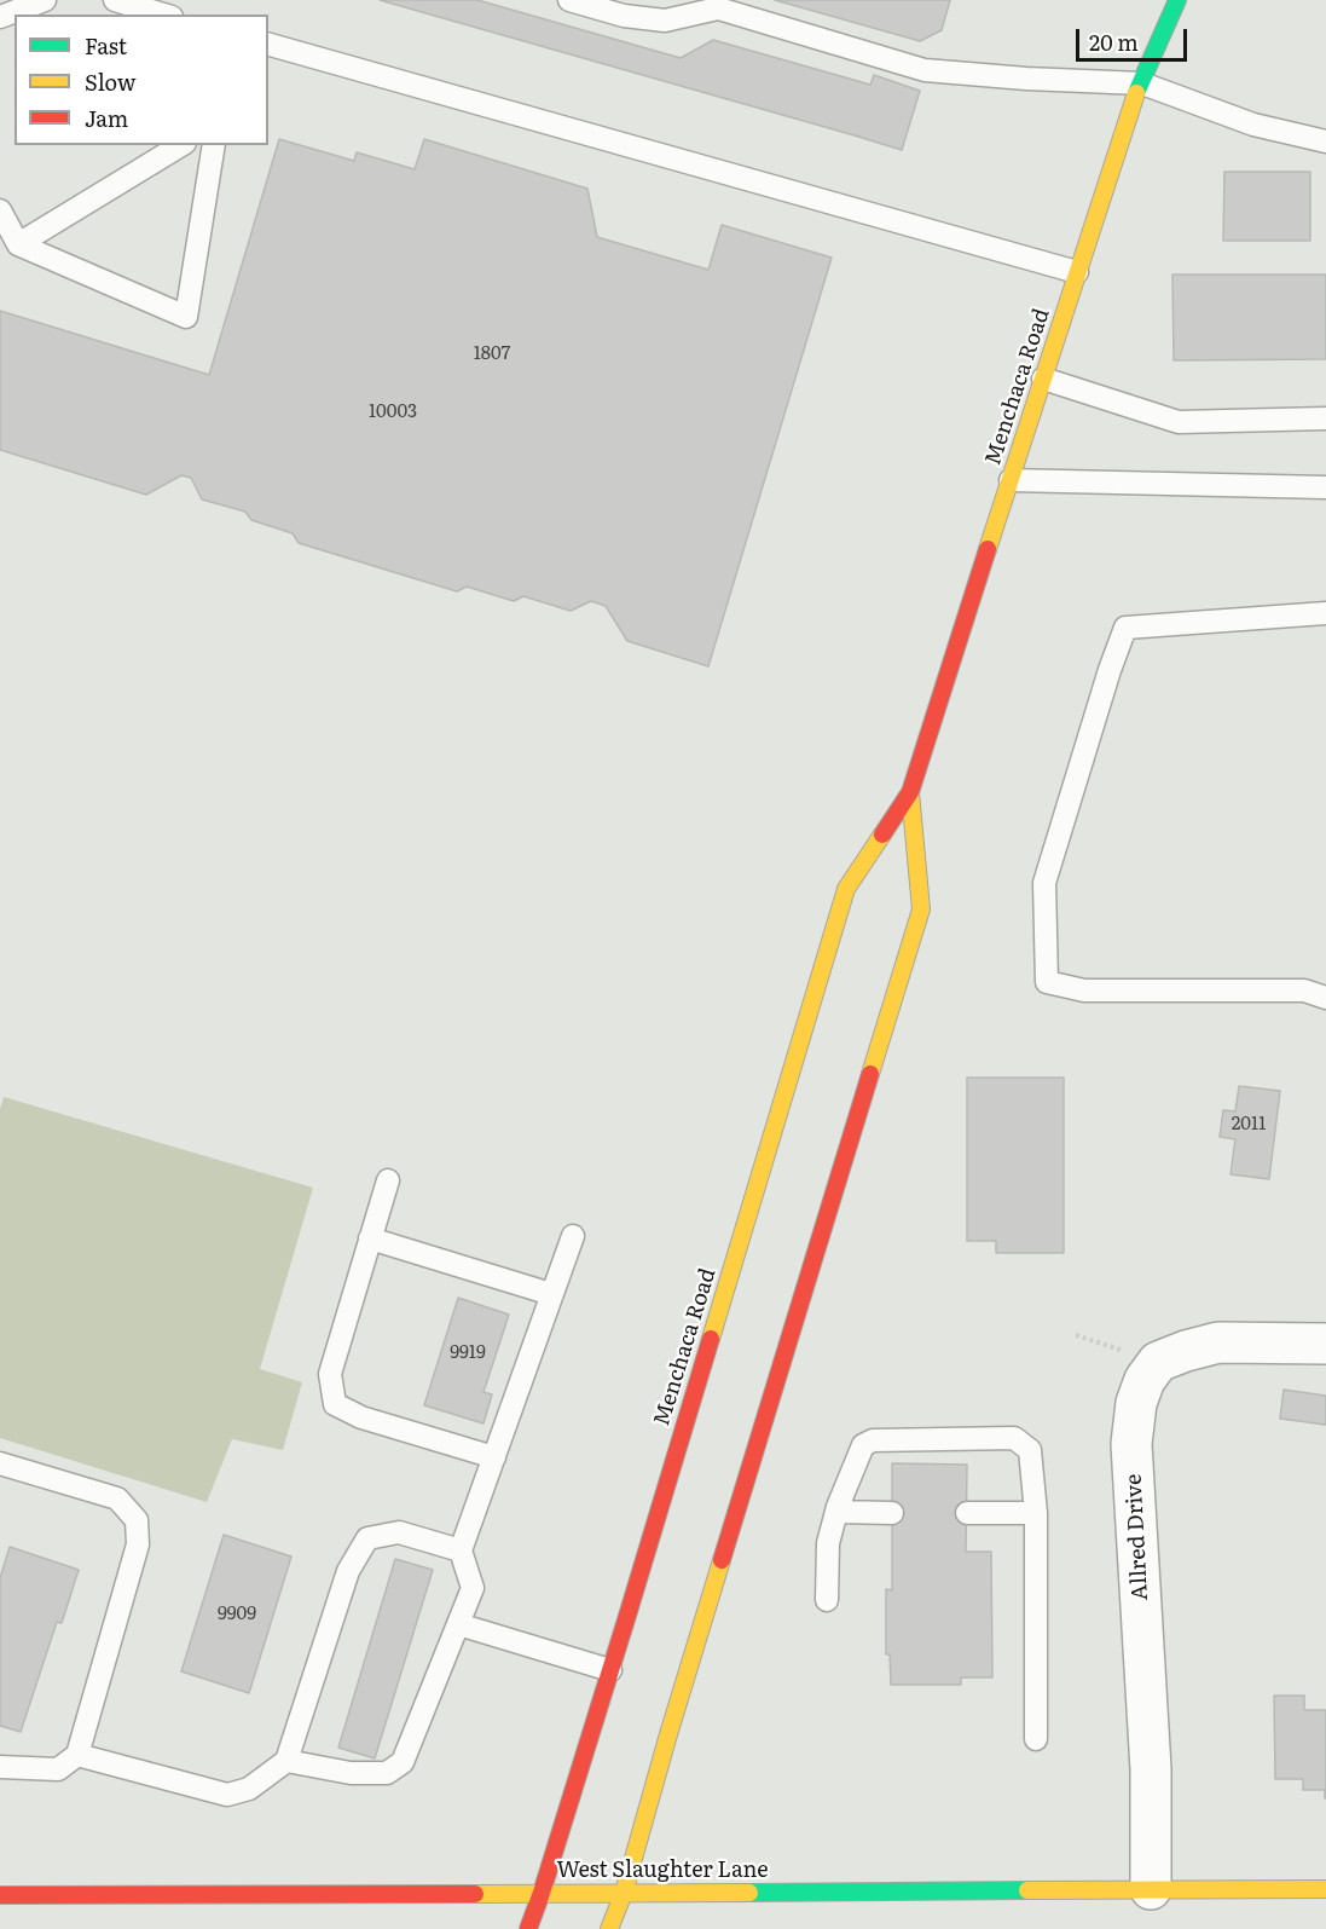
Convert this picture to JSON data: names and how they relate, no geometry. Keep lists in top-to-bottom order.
{
  "streets": {
    "main road": ["Menchaca Road", "West Slaughter Lane"],
    "street": ["Allred Drive"]
  },
  "crossings": [
    ["Menchaca Road", "West Slaughter Lane"],
    ["Allred Drive", "West Slaughter Lane"]
  ],
  "house_numbers": [
    "1807",
    "10003",
    "2011",
    "9919",
    "9909"
  ],
  "legend": ["Fast", "Slow", "Jam"],
  "scale_bar": "20 m"
}
